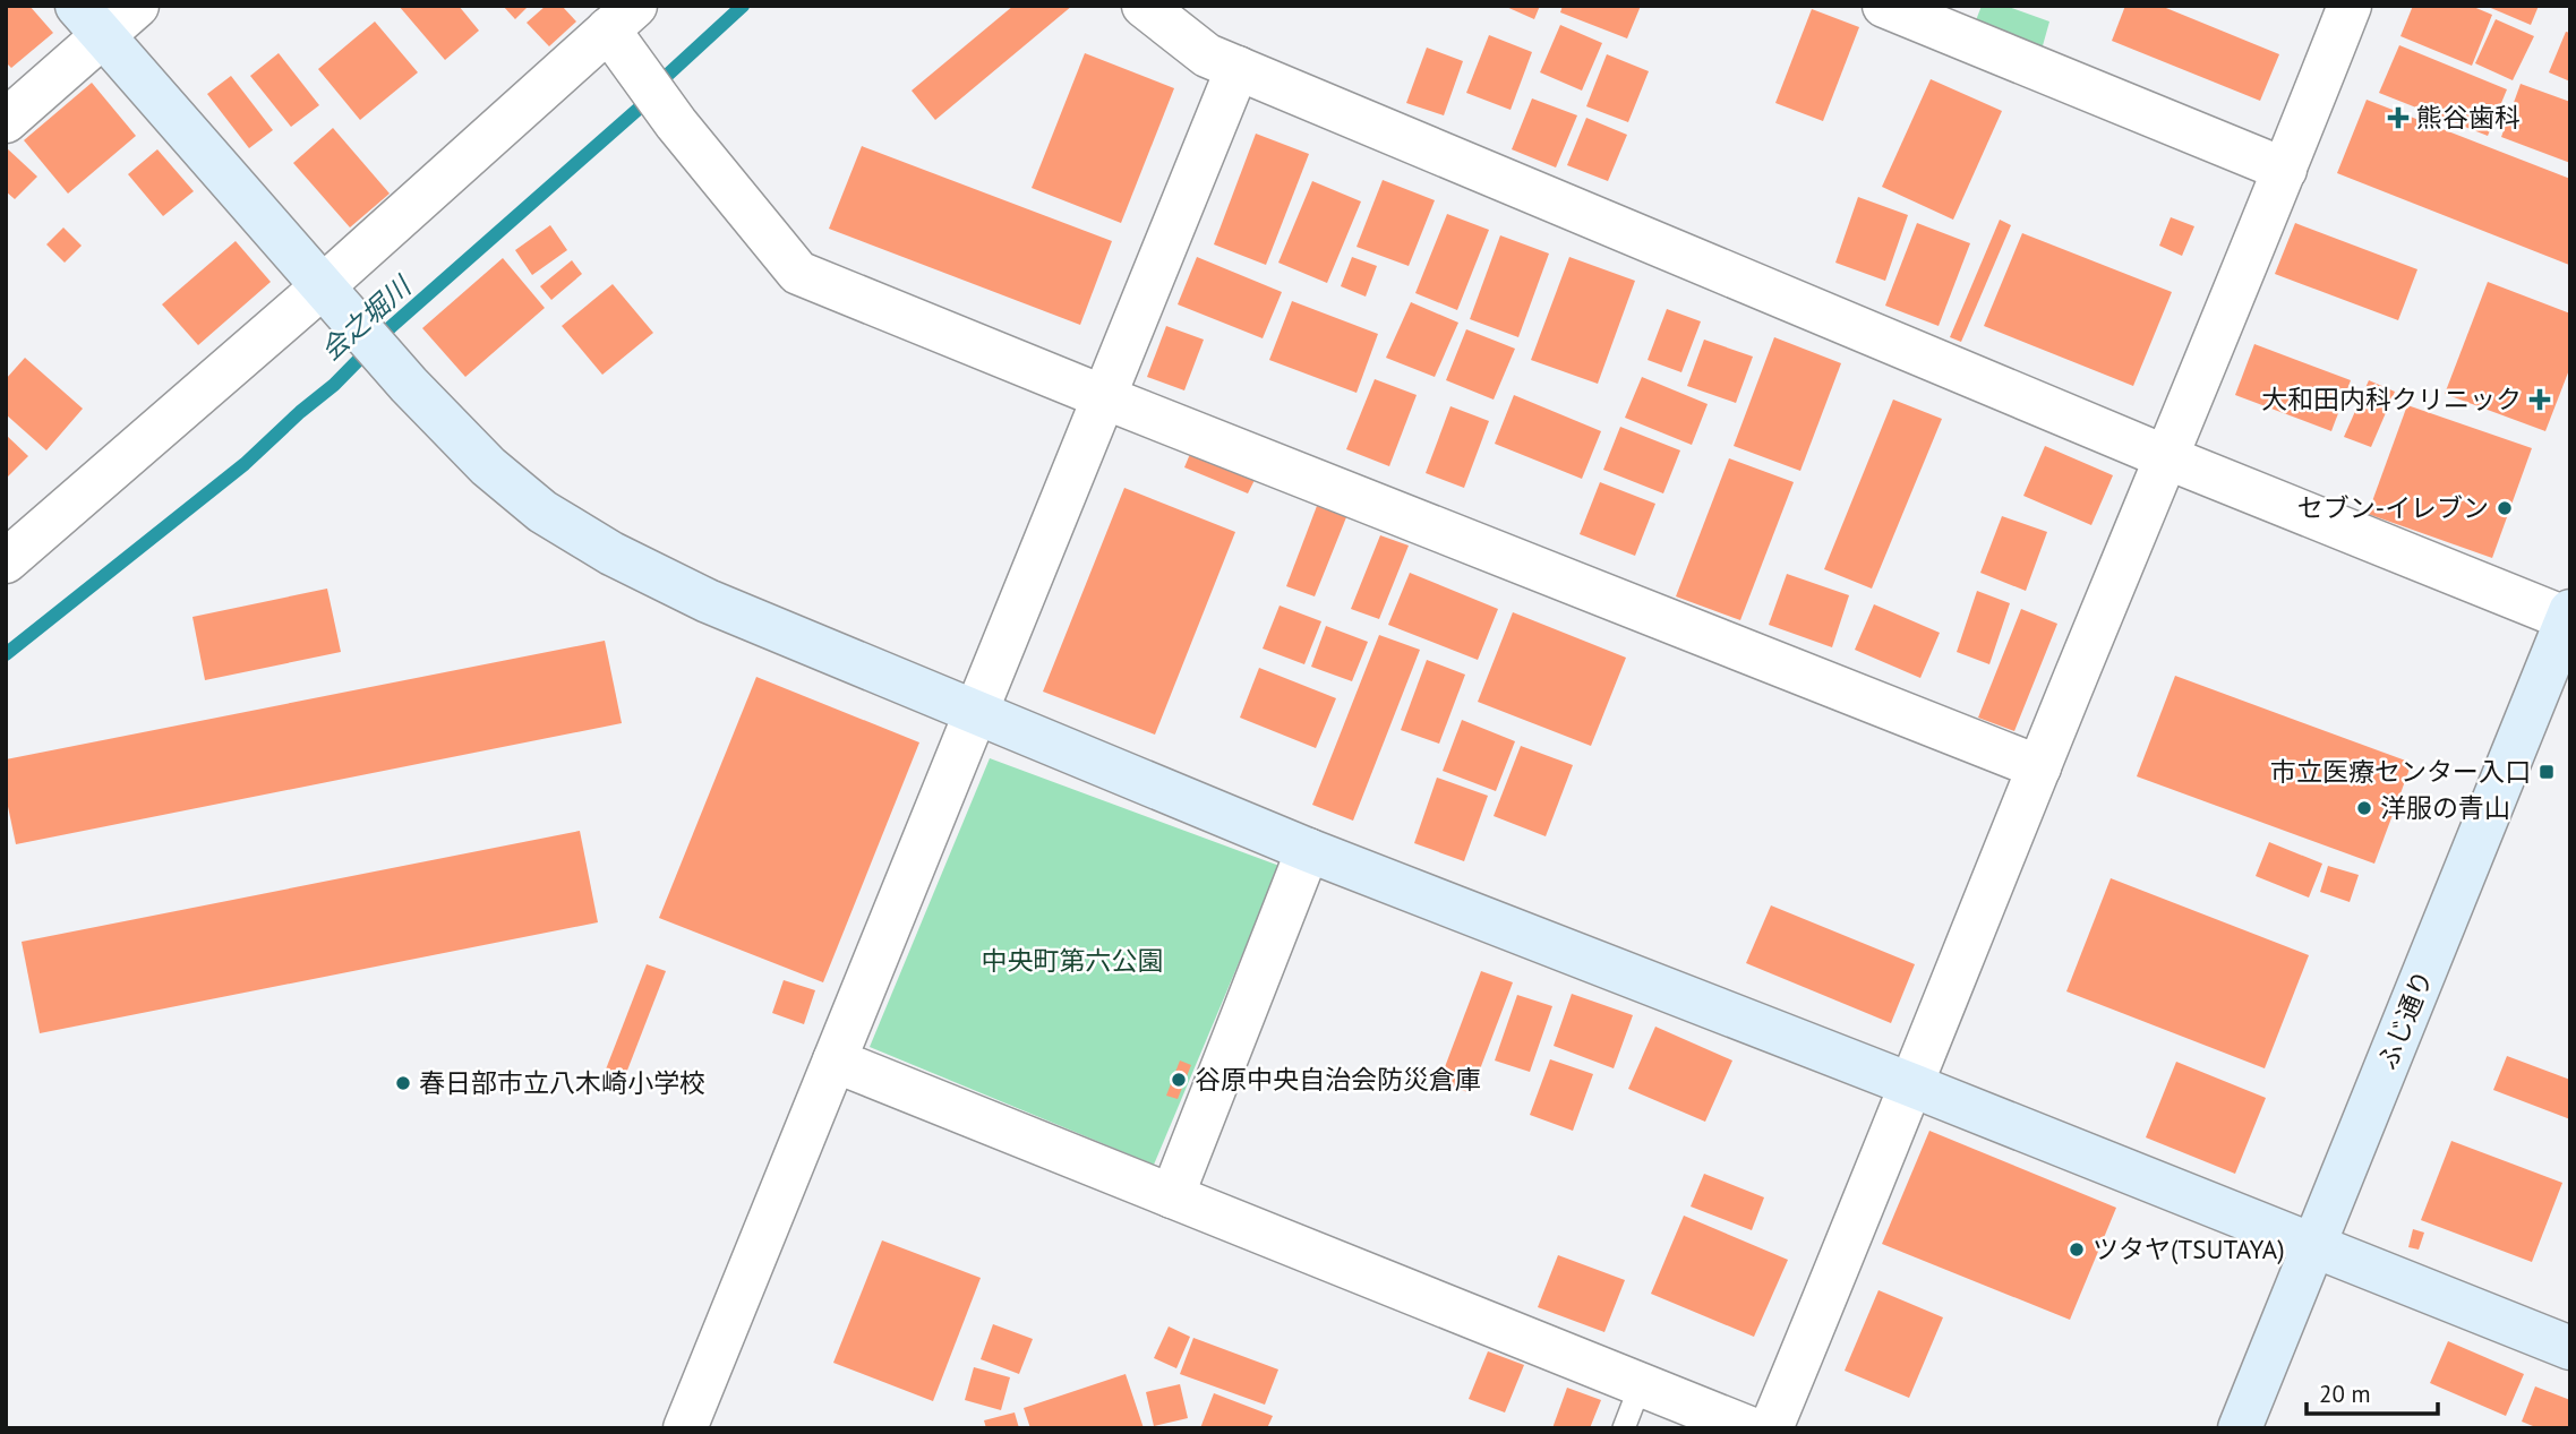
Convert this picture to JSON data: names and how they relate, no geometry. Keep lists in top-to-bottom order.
{
  "streets": {
    "street": ["ふじ通り"]
  },
  "water": ["会之堀川"],
  "parks": ["中央町第六公園"],
  "places": {
    "health": ["熊谷歯科", "大和田内科クリニック"],
    "other": [
      "セブン-イレブン",
      "洋服の青山",
      "谷原中央自治会防災倉庫",
      "春日部市立八木崎小学校",
      "ツタヤ(TSUTAYA)"
    ],
    "transit": ["市立医療センター入口"]
  },
  "scale_bar": "20 m"
}
